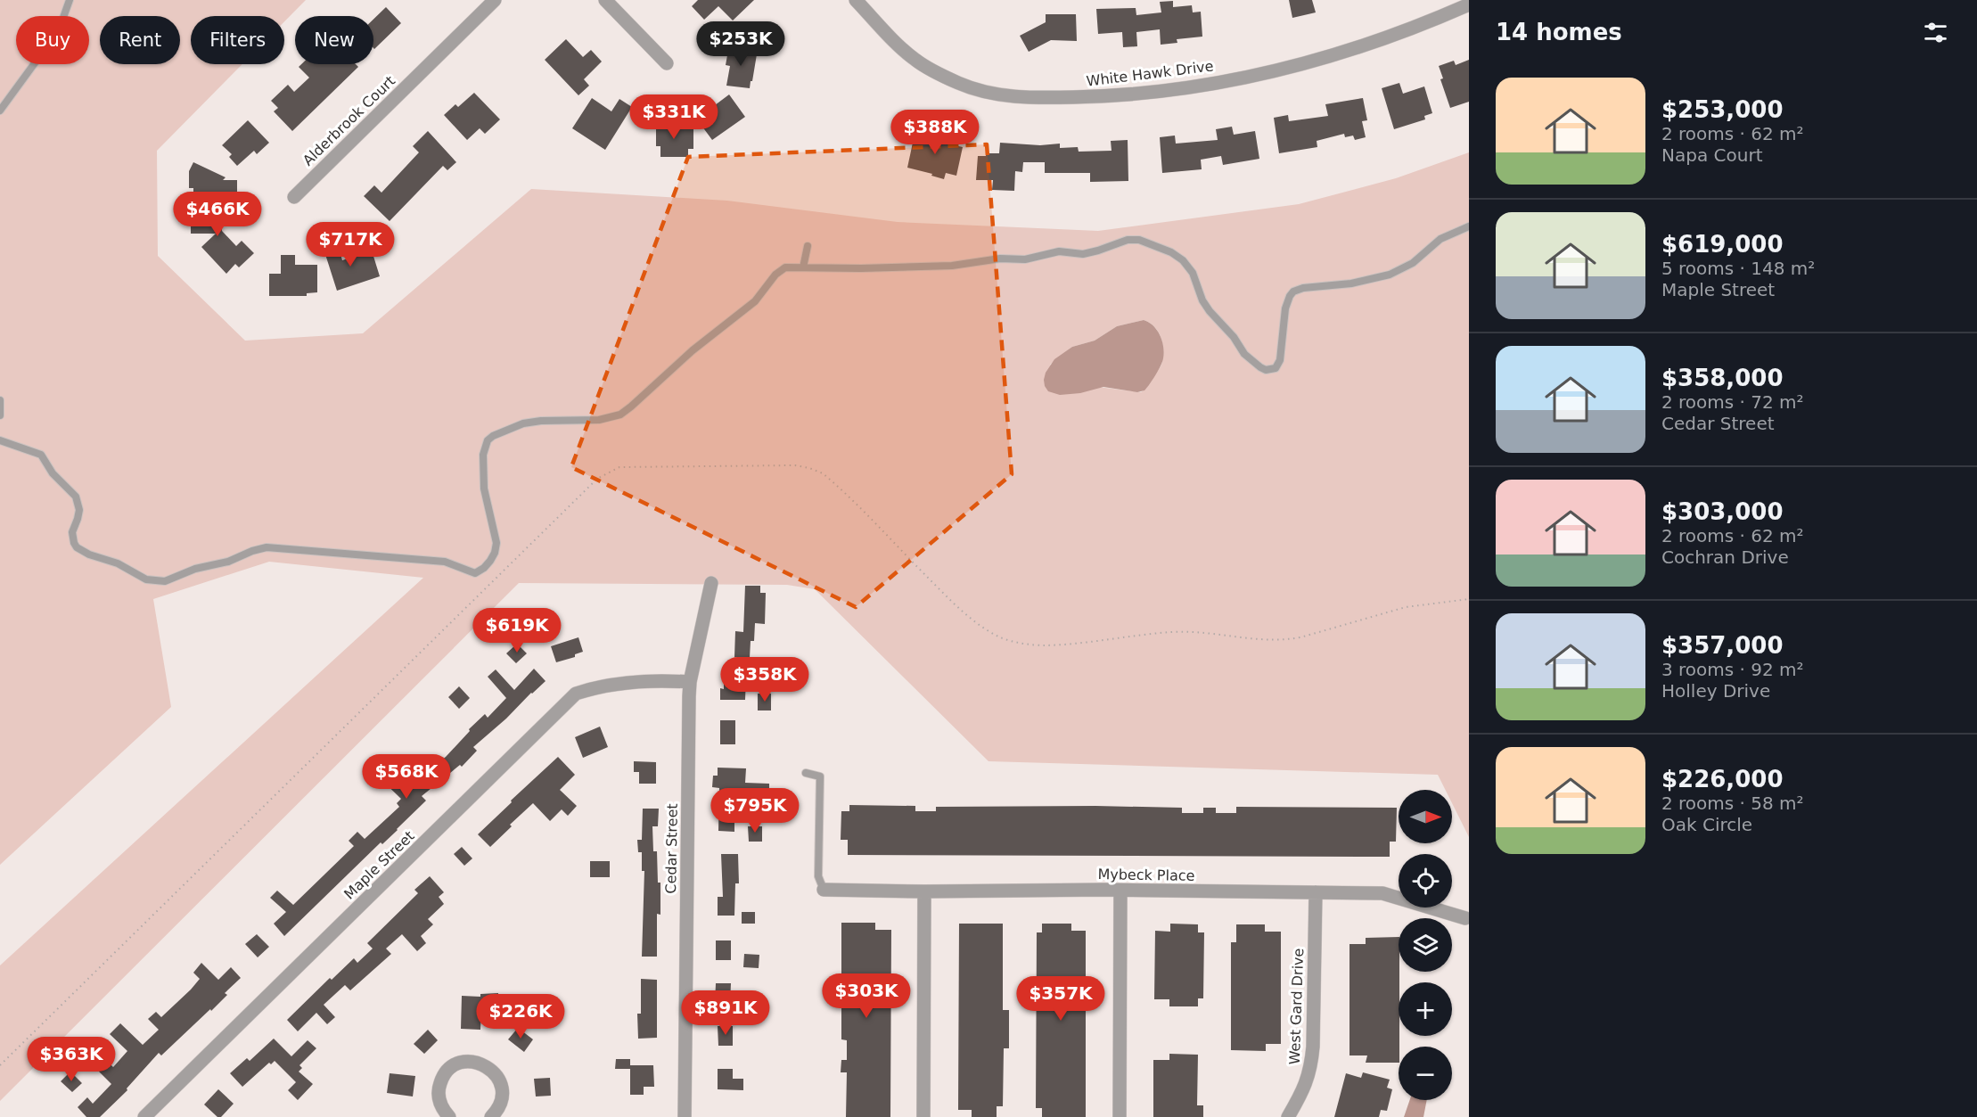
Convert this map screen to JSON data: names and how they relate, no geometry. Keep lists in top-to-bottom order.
{
  "streets": {
    "street": [
      "White Hawk Drive",
      "Alderbrook Court",
      "Cedar Street",
      "Maple Street",
      "Mybeck Place",
      "West Gard Drive"
    ]
  },
  "crossings": [
    ["Cedar Street", "Maple Street"],
    ["Mybeck Place", "West Gard Drive"]
  ],
  "north": "right",
  "page": {
    "heading": "14 homes",
    "chip": [
      "Buy",
      "Rent",
      "Filters",
      "New"
    ],
    "price": [
      "$253K",
      "$331K",
      "$388K",
      "$466K",
      "$717K",
      "$619K",
      "$358K",
      "$568K",
      "$795K",
      "$303K",
      "$357K",
      "$891K",
      "$226K",
      "$363K"
    ],
    "list": [
      {
        "name": "$253,000",
        "note": "2 rooms · 62 m² · Napa Court"
      },
      {
        "name": "$619,000",
        "note": "5 rooms · 148 m² · Maple Street"
      },
      {
        "name": "$358,000",
        "note": "2 rooms · 72 m² · Cedar Street"
      },
      {
        "name": "$303,000",
        "note": "2 rooms · 62 m² · Cochran Drive"
      },
      {
        "name": "$357,000",
        "note": "3 rooms · 92 m² · Holley Drive"
      },
      {
        "name": "$226,000",
        "note": "2 rooms · 58 m² · Oak Circle"
      }
    ],
    "map_buttons": ["+", "−"]
  }
}
